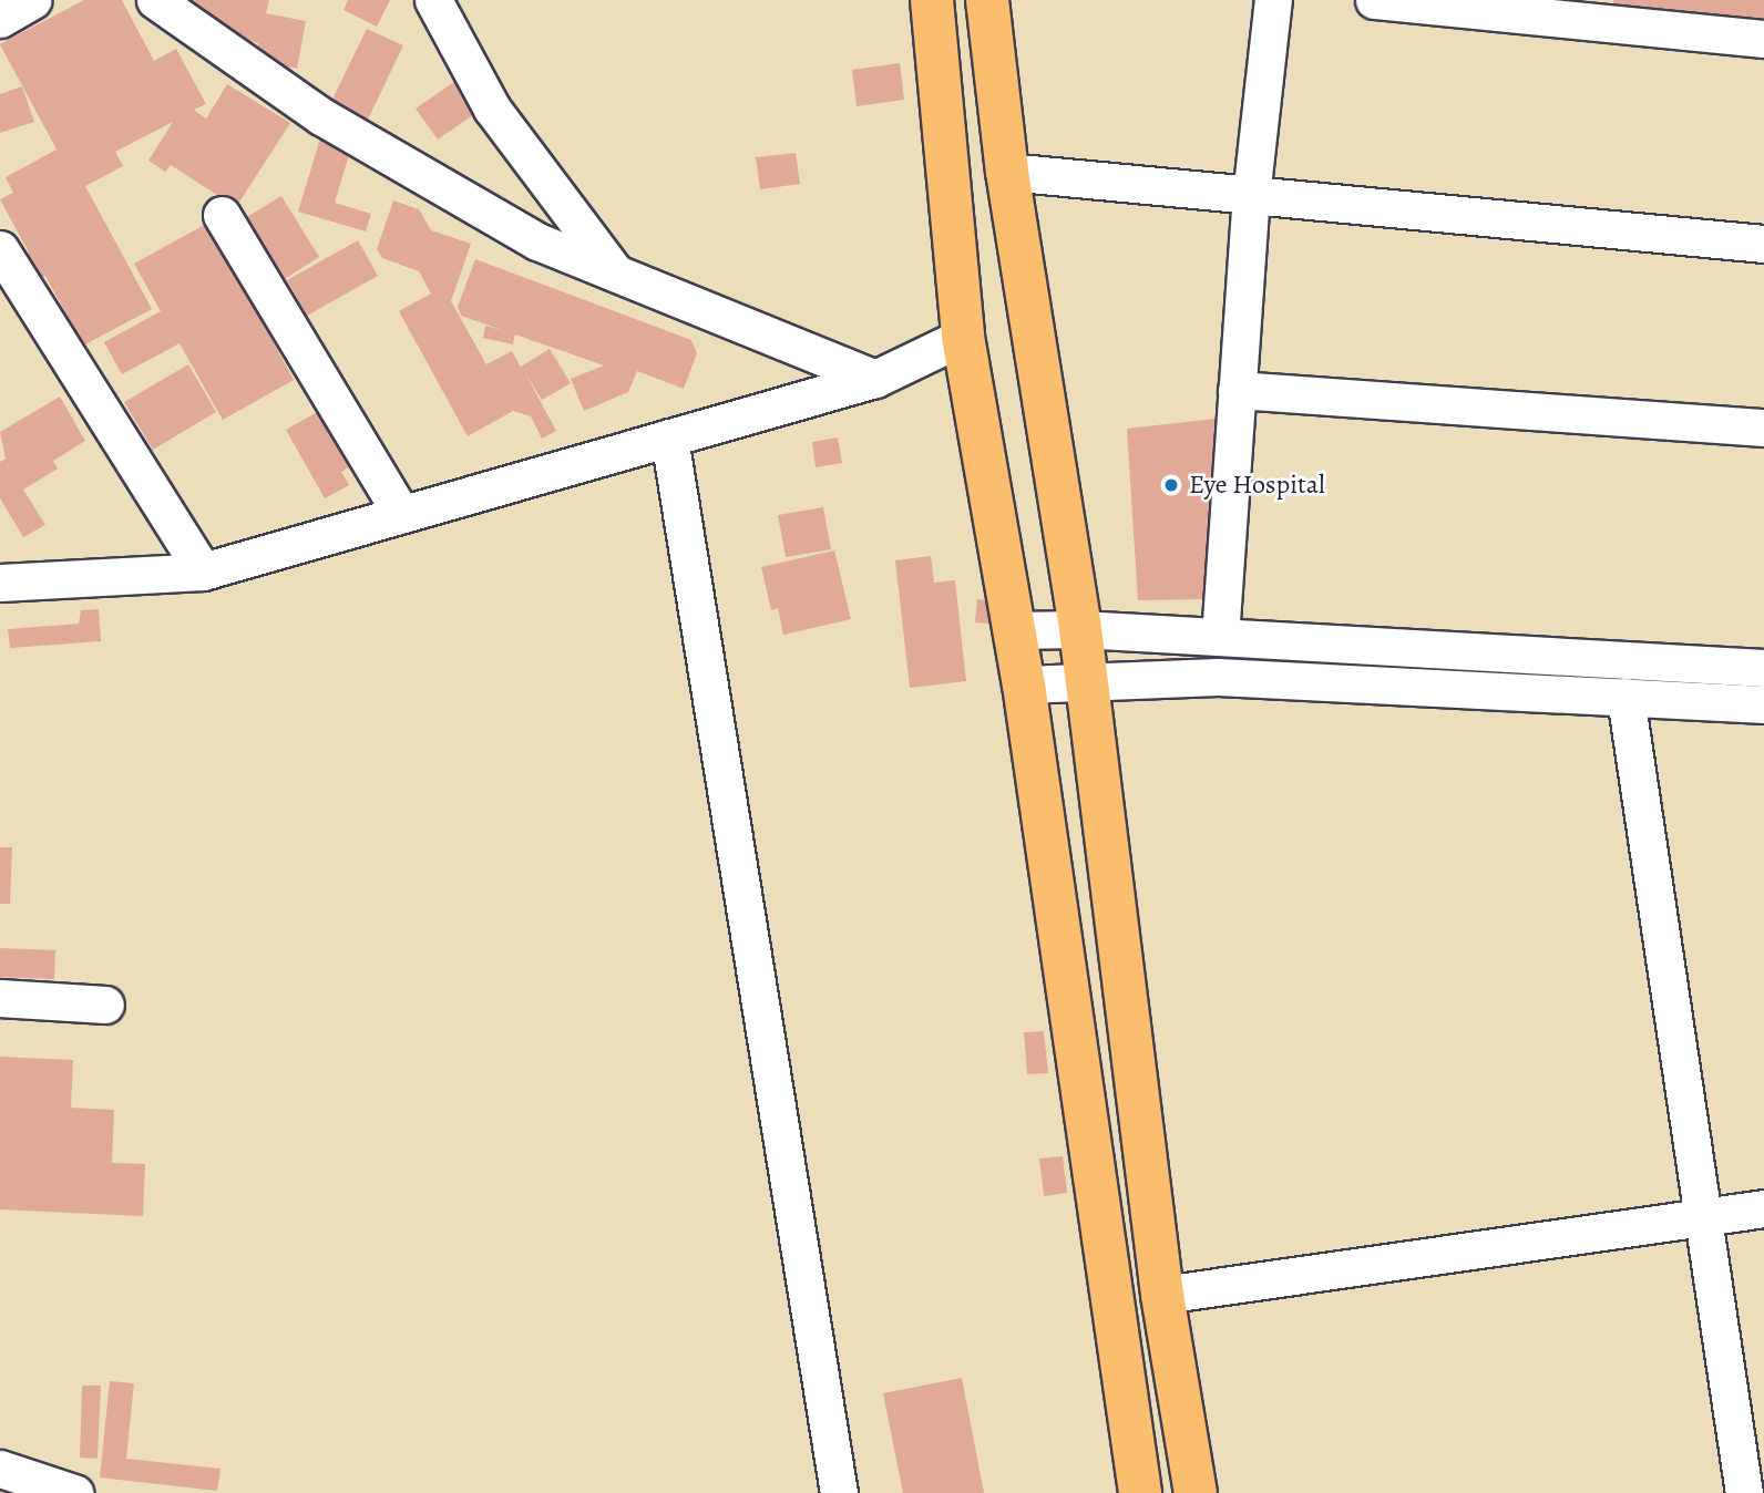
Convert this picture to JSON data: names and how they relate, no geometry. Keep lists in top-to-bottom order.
{
  "places": ["Eye Hospital"]
}
